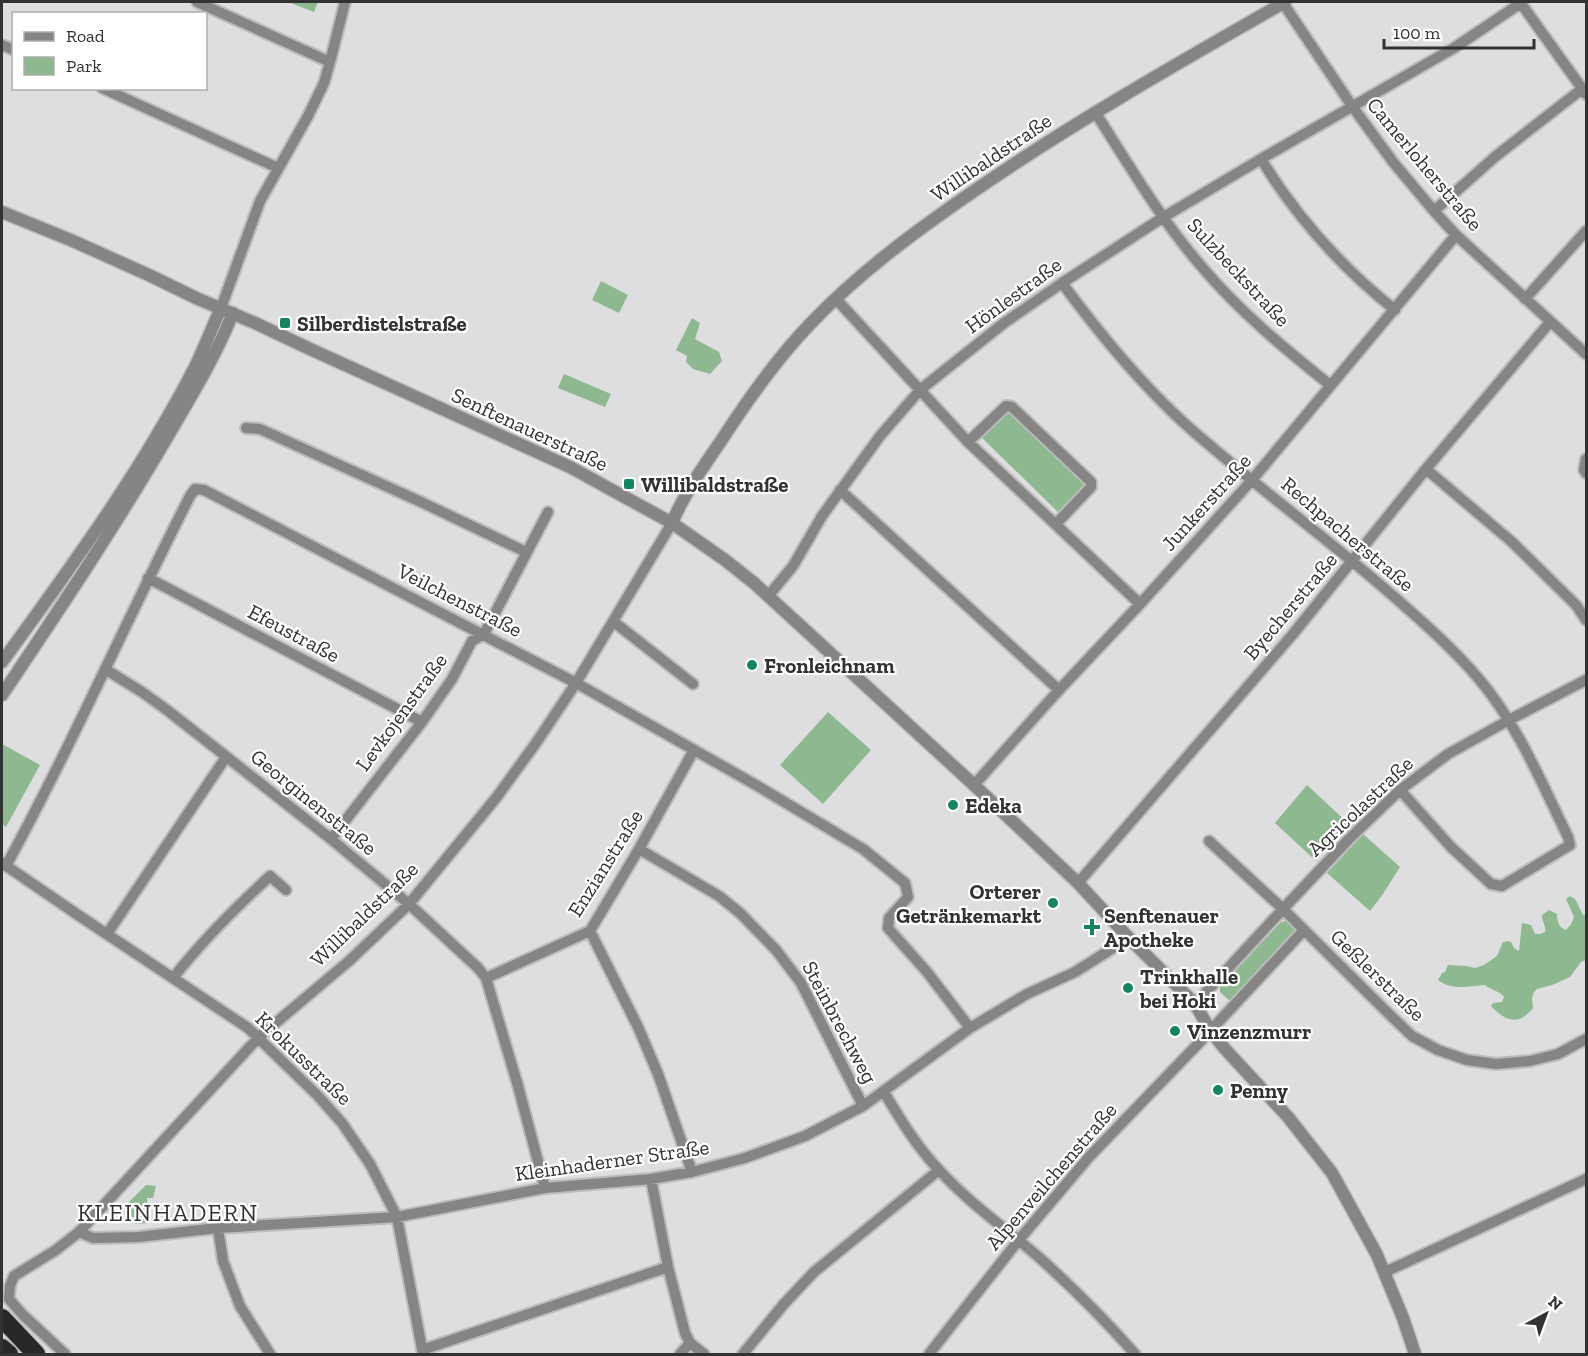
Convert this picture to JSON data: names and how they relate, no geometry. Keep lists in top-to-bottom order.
{
  "streets": {
    "street": [
      "Willibaldstraße",
      "Camerloherstraße",
      "Sulzbeckstraße",
      "Hönlestraße",
      "Senftenauerstraße",
      "Junkerstraße",
      "Rechpacherstraße",
      "Veilchenstraße",
      "Byecherstraße",
      "Efeustraße",
      "Levkojenstraße",
      "Georginenstraße",
      "Agricolastraße",
      "Enzianstraße",
      "Geßlerstraße",
      "Steinbrechweg",
      "Krokusstraße",
      "Kleinhaderner Straße",
      "Alpenveilchenstraße"
    ]
  },
  "crossings": [
    ["Willibaldstraße", "Camerloherstraße"],
    ["Willibaldstraße", "Sulzbeckstraße"],
    ["Willibaldstraße", "Senftenauerstraße"],
    ["Willibaldstraße", "Veilchenstraße"],
    ["Willibaldstraße", "Georginenstraße"],
    ["Willibaldstraße", "Krokusstraße"],
    ["Willibaldstraße", "Kleinhaderner Straße"],
    ["Camerloherstraße", "Hönlestraße"],
    ["Camerloherstraße", "Junkerstraße"],
    ["Camerloherstraße", "Byecherstraße"],
    ["Sulzbeckstraße", "Hönlestraße"],
    ["Sulzbeckstraße", "Junkerstraße"],
    ["Hönlestraße", "Senftenauerstraße"],
    ["Hönlestraße", "Rechpacherstraße"],
    ["Senftenauerstraße", "Junkerstraße"],
    ["Senftenauerstraße", "Byecherstraße"],
    ["Senftenauerstraße", "Agricolastraße"],
    ["Senftenauerstraße", "Kleinhaderner Straße"],
    ["Senftenauerstraße", "Alpenveilchenstraße"],
    ["Junkerstraße", "Rechpacherstraße"],
    ["Rechpacherstraße", "Byecherstraße"],
    ["Rechpacherstraße", "Agricolastraße"],
    ["Veilchenstraße", "Efeustraße"],
    ["Veilchenstraße", "Levkojenstraße"],
    ["Veilchenstraße", "Georginenstraße"],
    ["Veilchenstraße", "Enzianstraße"],
    ["Veilchenstraße", "Krokusstraße"],
    ["Veilchenstraße", "Kleinhaderner Straße"],
    ["Efeustraße", "Levkojenstraße"],
    ["Levkojenstraße", "Georginenstraße"],
    ["Georginenstraße", "Enzianstraße"],
    ["Georginenstraße", "Kleinhaderner Straße"],
    ["Agricolastraße", "Geßlerstraße"],
    ["Enzianstraße", "Steinbrechweg"],
    ["Steinbrechweg", "Kleinhaderner Straße"],
    ["Krokusstraße", "Kleinhaderner Straße"]
  ],
  "districts": ["KLEINHADERN"],
  "places": {
    "transit": ["Silberdistelstraße", "Willibaldstraße"],
    "other": [
      "Fronleichnam",
      "Edeka",
      "Orterer Getränkemarkt",
      "Trinkhalle bei Hoki",
      "Vinzenzmurr",
      "Penny"
    ],
    "health": ["Senftenauer Apotheke"]
  },
  "legend": ["Road", "Park"],
  "scale_bar": "100 m",
  "north": "top right"
}
